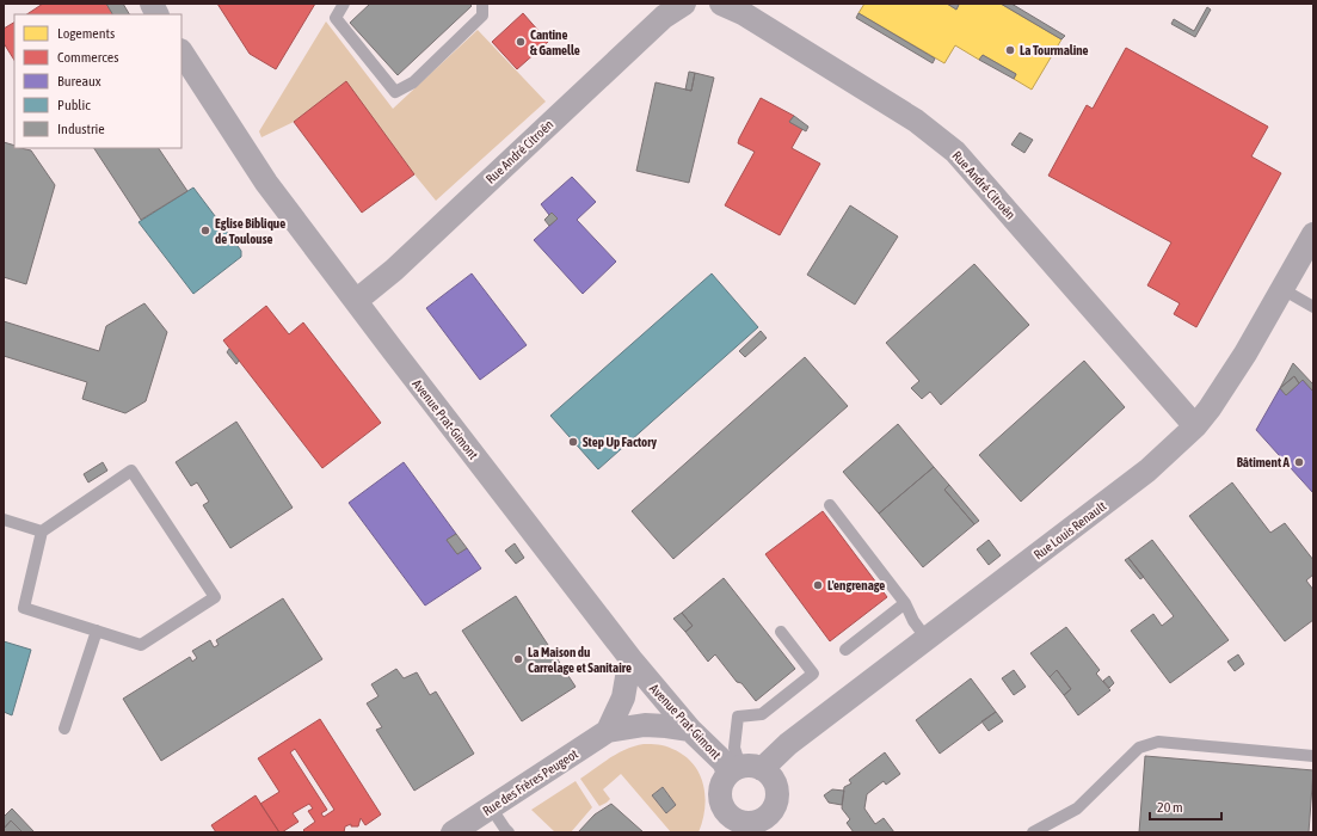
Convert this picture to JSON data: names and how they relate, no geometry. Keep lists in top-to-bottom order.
{
  "streets": {
    "street": [
      "Rue André Citroën",
      "Avenue Prat-Gimont",
      "Rue Louis Renault",
      "Rue des Frères Peugeot"
    ]
  },
  "crossings": [
    ["Rue André Citroën", "Avenue Prat-Gimont"],
    ["Rue André Citroën", "Rue Louis Renault"],
    ["Avenue Prat-Gimont", "Rue Louis Renault"],
    ["Avenue Prat-Gimont", "Rue des Frères Peugeot"]
  ],
  "places": [
    "Cantine & Gamelle",
    "La Tourmaline",
    "Eglise Biblique de Toulouse",
    "Step Up Factory",
    "Bâtiment A",
    "L'engrenage",
    "La Maison du Carrelage et Sanitaire"
  ],
  "legend": [
    "Logements",
    "Commerces",
    "Bureaux",
    "Public",
    "Industrie"
  ],
  "scale_bar": "20 m"
}
